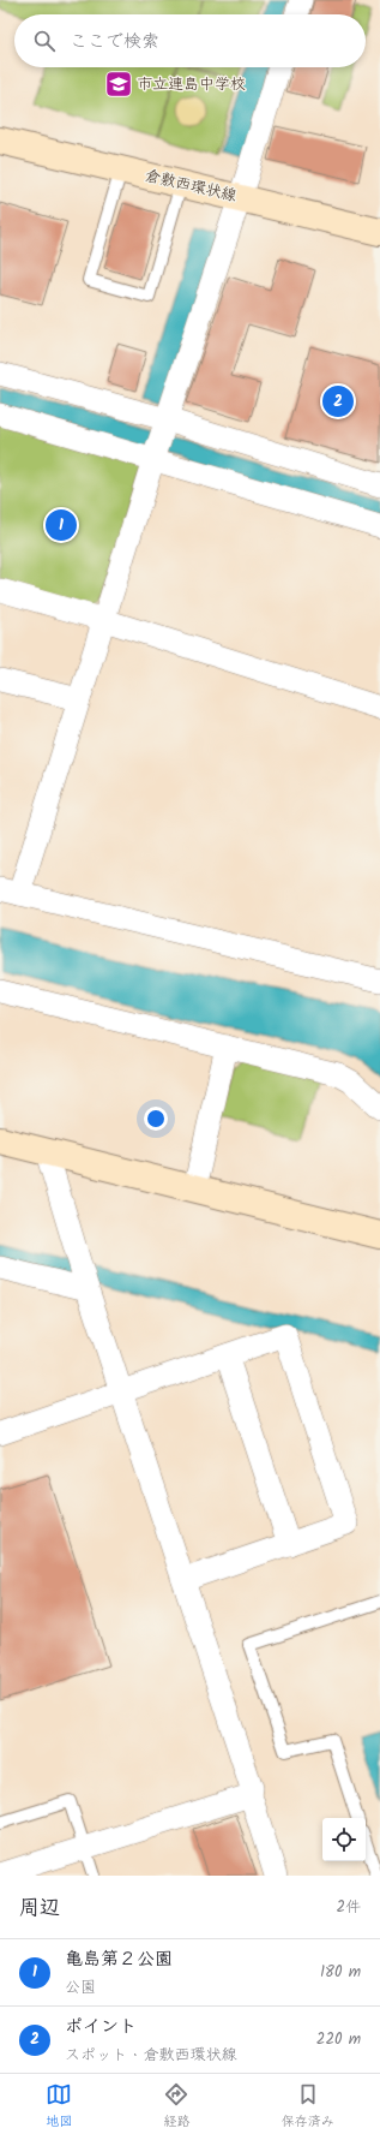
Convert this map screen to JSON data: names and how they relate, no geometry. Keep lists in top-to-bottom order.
{
  "streets": {
    "main road": ["倉敷西環状線"]
  },
  "places": {
    "school or university": ["市立連島中学校"]
  },
  "page": {
    "search": "ここで検索",
    "pins": ["2", "1"],
    "heading": ["周辺", "2件"],
    "list": [
      {
        "mark": "1",
        "name": "亀島第２公園",
        "note": "公園",
        "value": "180 m"
      },
      {
        "mark": "2",
        "name": "ポイント",
        "note": "スポット · 倉敷西環状線",
        "value": "220 m"
      }
    ],
    "nav": ["地図", "経路", "保存済み"]
  }
}
